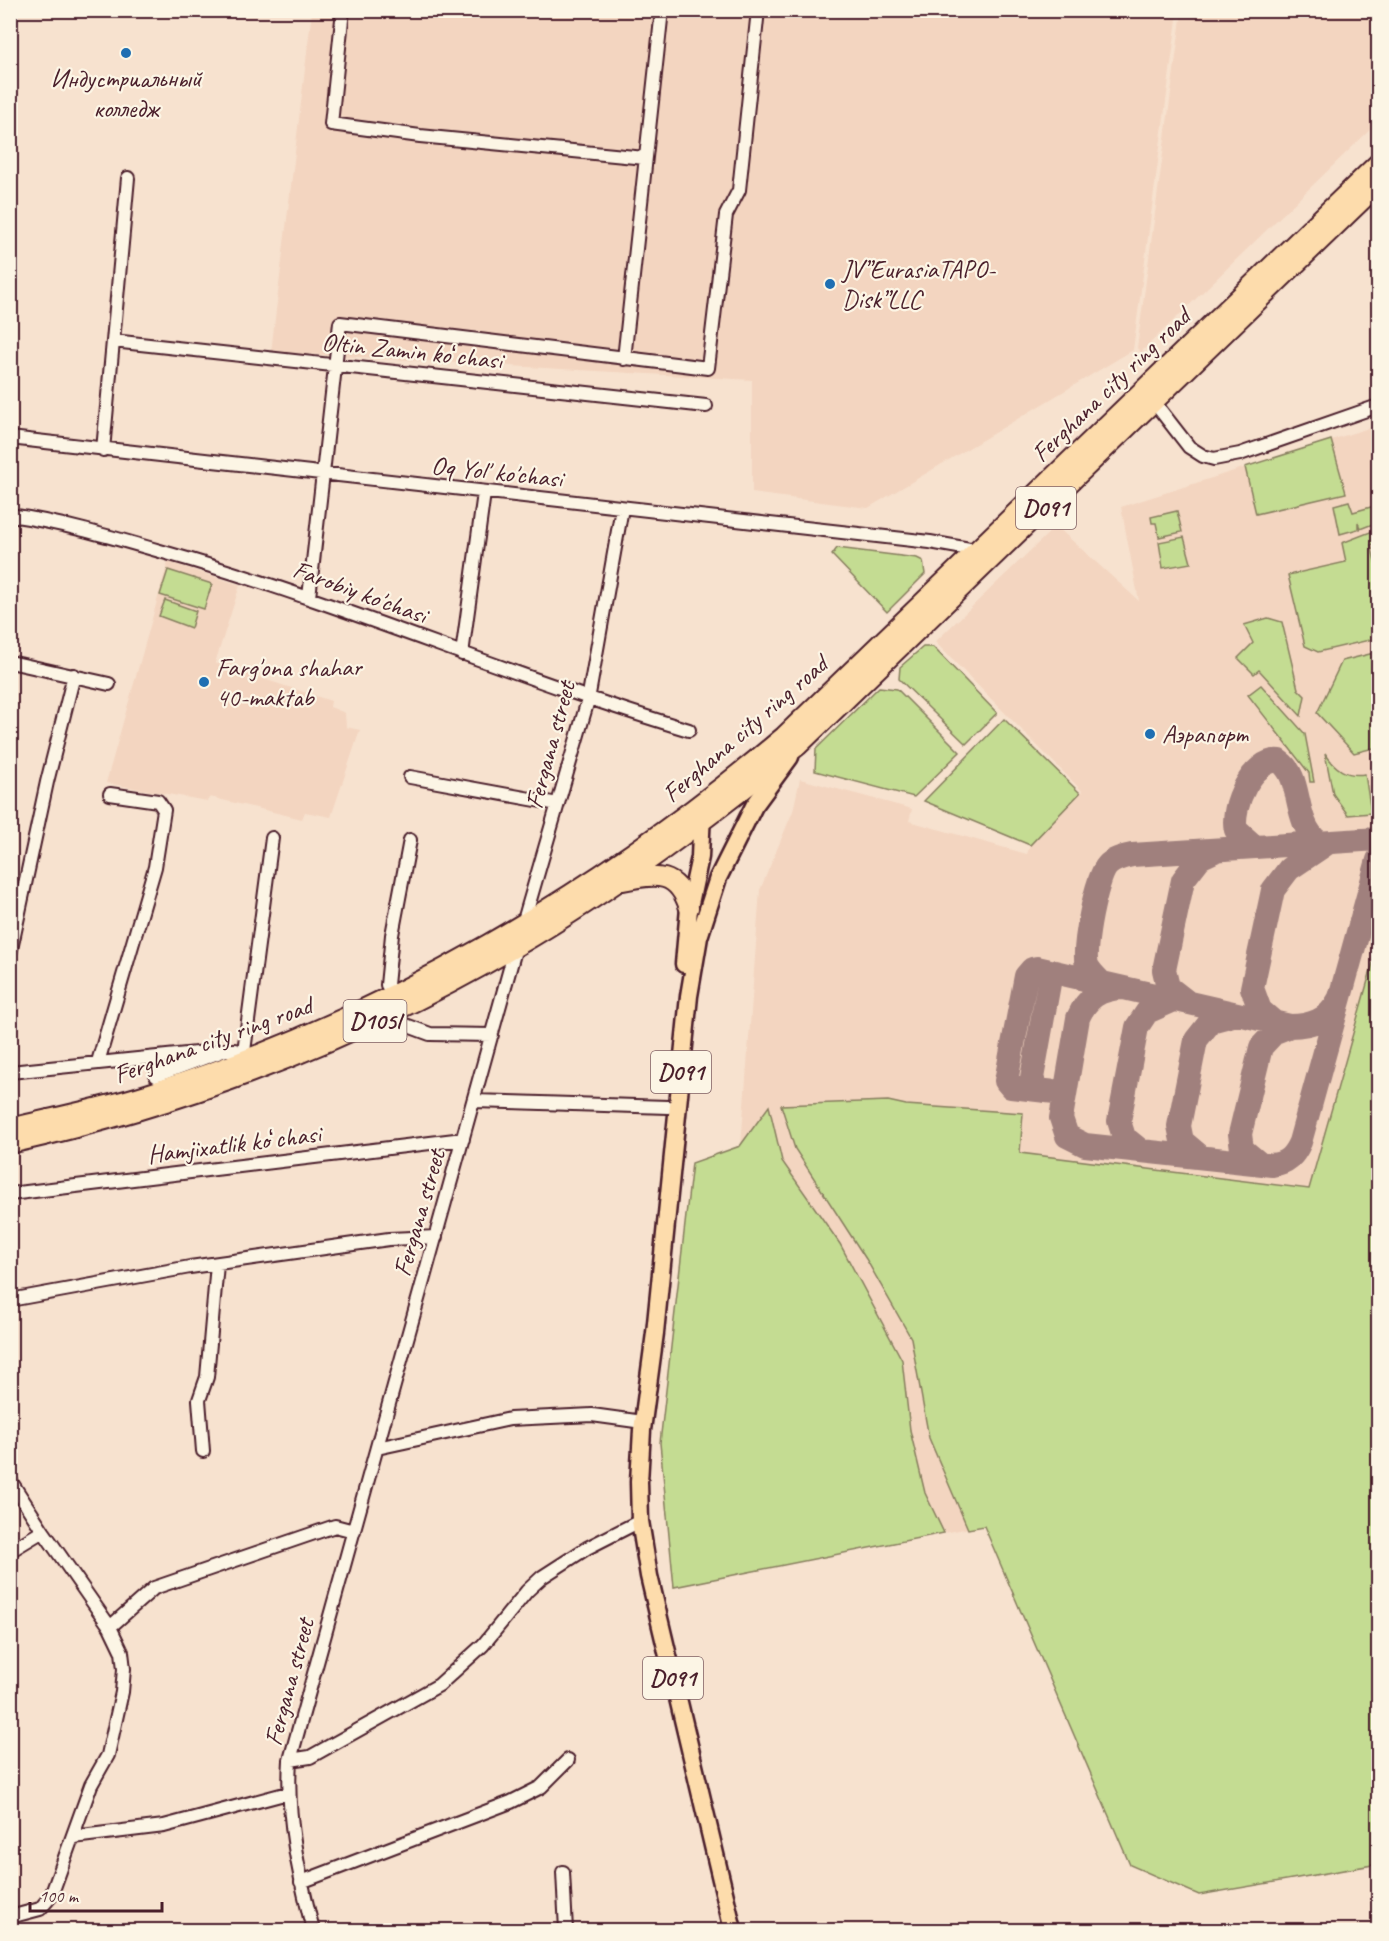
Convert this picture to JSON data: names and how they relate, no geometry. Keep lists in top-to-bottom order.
{
  "streets": {
    "highway": ["Ferghana city ring road", "D091", "D105l"],
    "street": [
      "Oltin Zamin koʻchasi",
      "Oq Yol' ko'chasi",
      "Farobiy ko'chasi",
      "Fergana street",
      "Hamjixatlik koʻchasi"
    ]
  },
  "crossings": [
    ["Ferghana city ring road", "Oq Yol' ko'chasi"],
    ["Ferghana city ring road", "D091"],
    ["Ferghana city ring road", "Fergana street"],
    ["Oq Yol' ko'chasi", "Fergana street"],
    ["Farobiy ko'chasi", "Fergana street"],
    ["Fergana street", "Hamjixatlik koʻchasi"]
  ],
  "places": [
    "Индустриальный колледж",
    "JV”EurasiaTAPO- Disk”LLC",
    "Farg'ona shahar 40-maktab",
    "Аэрапорт"
  ],
  "scale_bar": "100 m"
}
